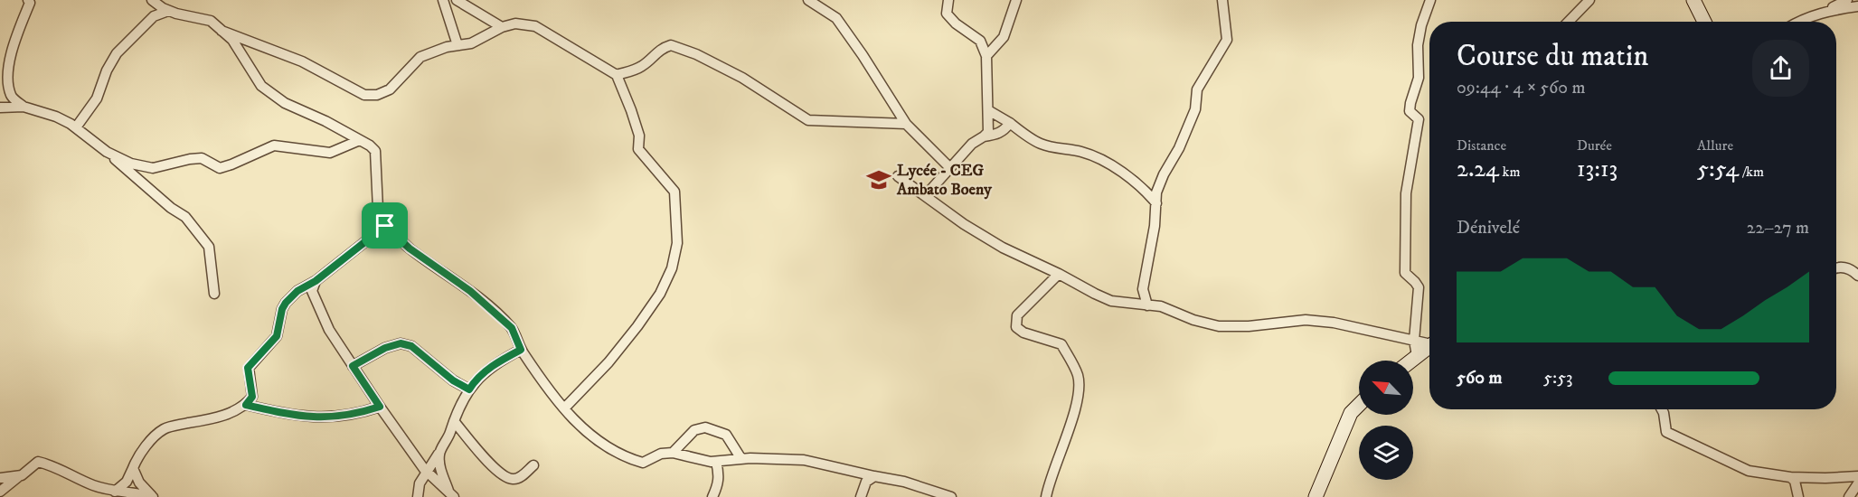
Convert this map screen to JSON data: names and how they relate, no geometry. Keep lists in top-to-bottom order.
{
  "places": {
    "school or university": ["Lycée - CEG Ambato Boeny"]
  },
  "north": "top left",
  "page": {
    "heading": ["Course du matin", "09:44 · 4 × 560 m"],
    "stats": [
      ["Distance", "2.24 km"],
      ["Durée", "13:13"],
      ["Allure", "5:54 /km"]
    ],
    "chart": ["Dénivelé", "22–27 m"],
    "list": [
      {
        "name": "560 m",
        "note": "5:53"
      }
    ]
  }
}
